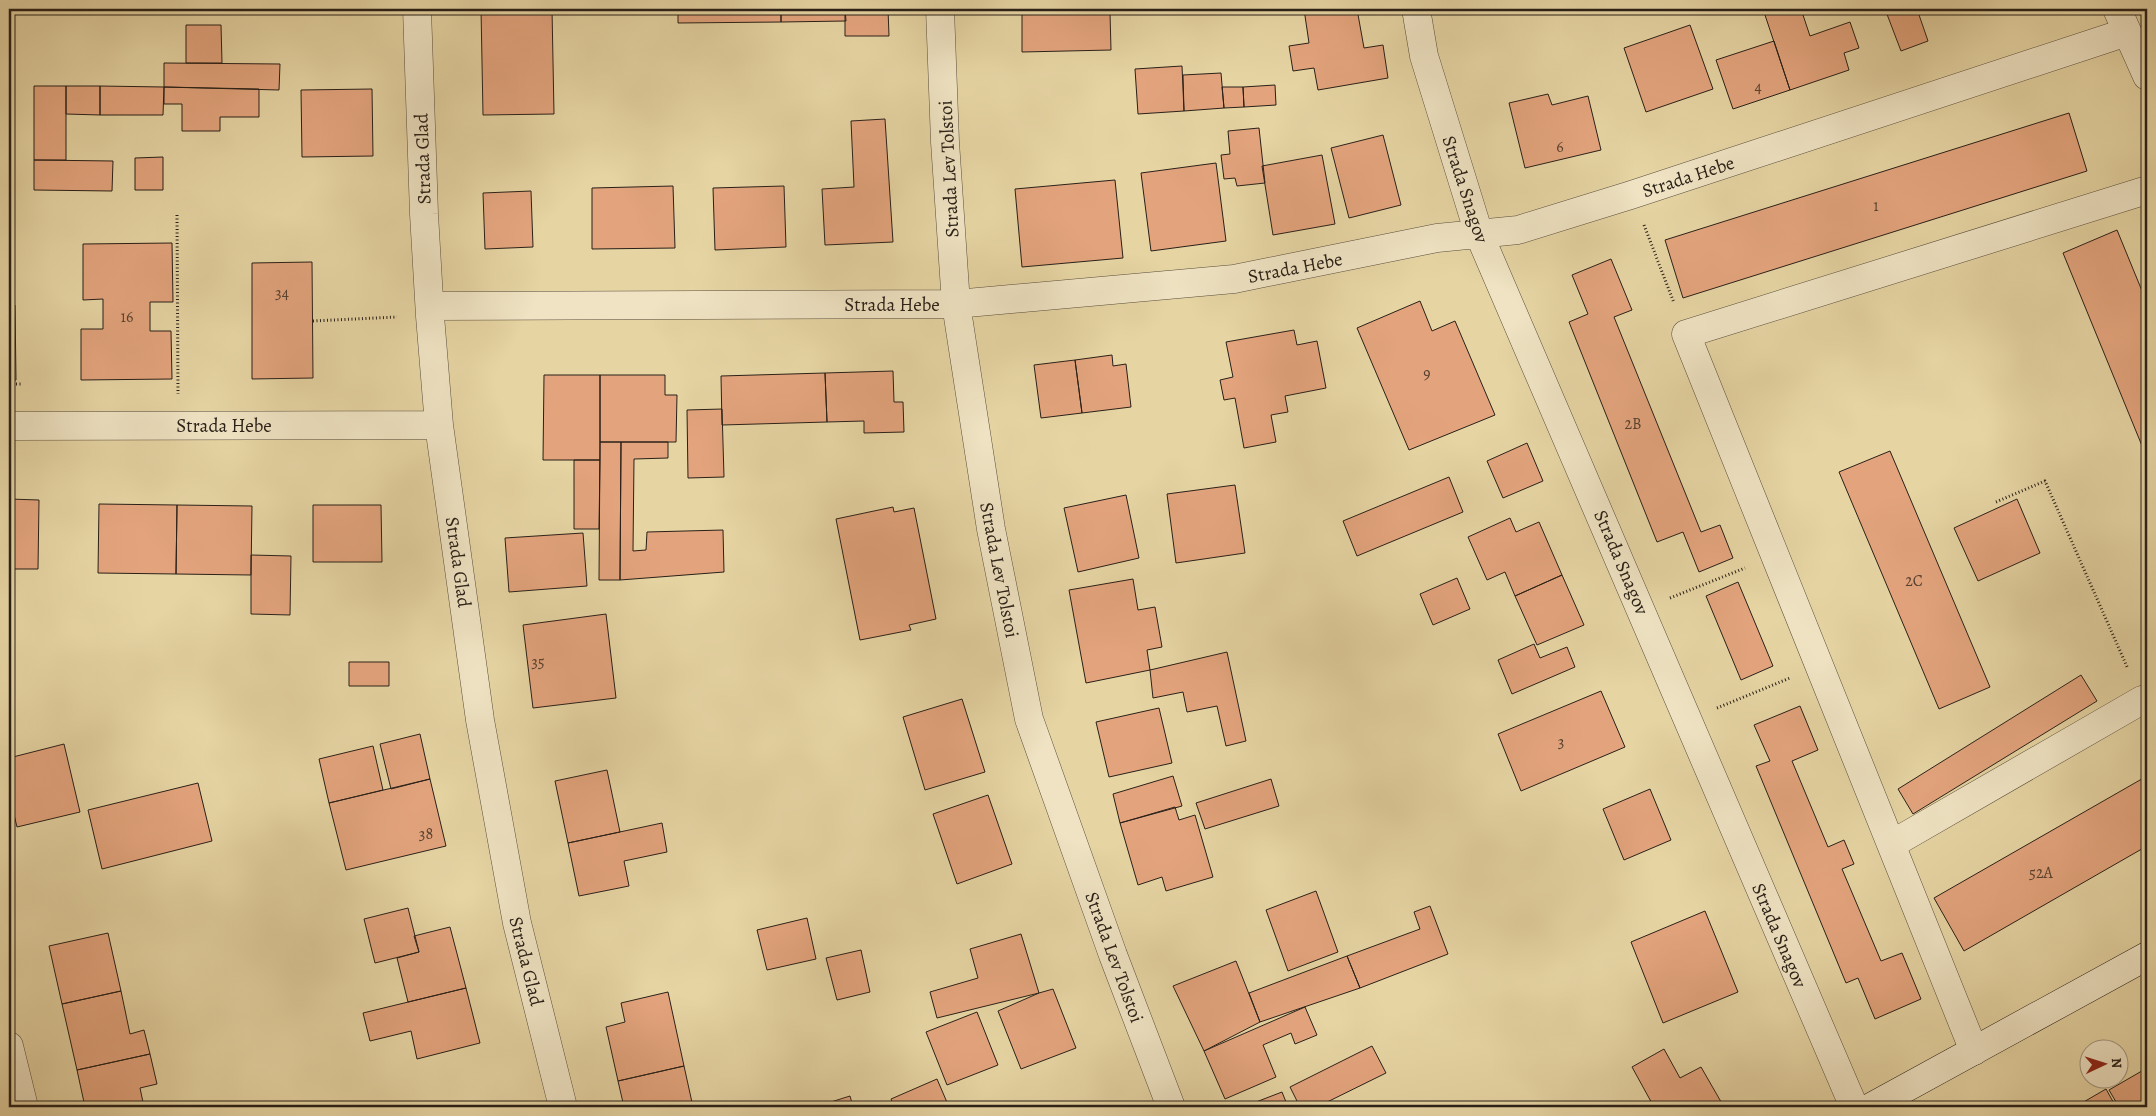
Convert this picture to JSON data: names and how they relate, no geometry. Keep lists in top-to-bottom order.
{
  "streets": {
    "street": [
      "Strada Glad",
      "Strada Lev Tolstoi",
      "Strada Hebe",
      "Strada Snagov"
    ]
  },
  "crossings": [
    ["Strada Glad", "Strada Hebe"],
    ["Strada Lev Tolstoi", "Strada Hebe"],
    ["Strada Hebe", "Strada Snagov"]
  ],
  "house_numbers": [
    "4",
    "6",
    "1",
    "34",
    "16",
    "9",
    "2B",
    "2C",
    "35",
    "3",
    "38",
    "52A"
  ],
  "north": "right"
}
